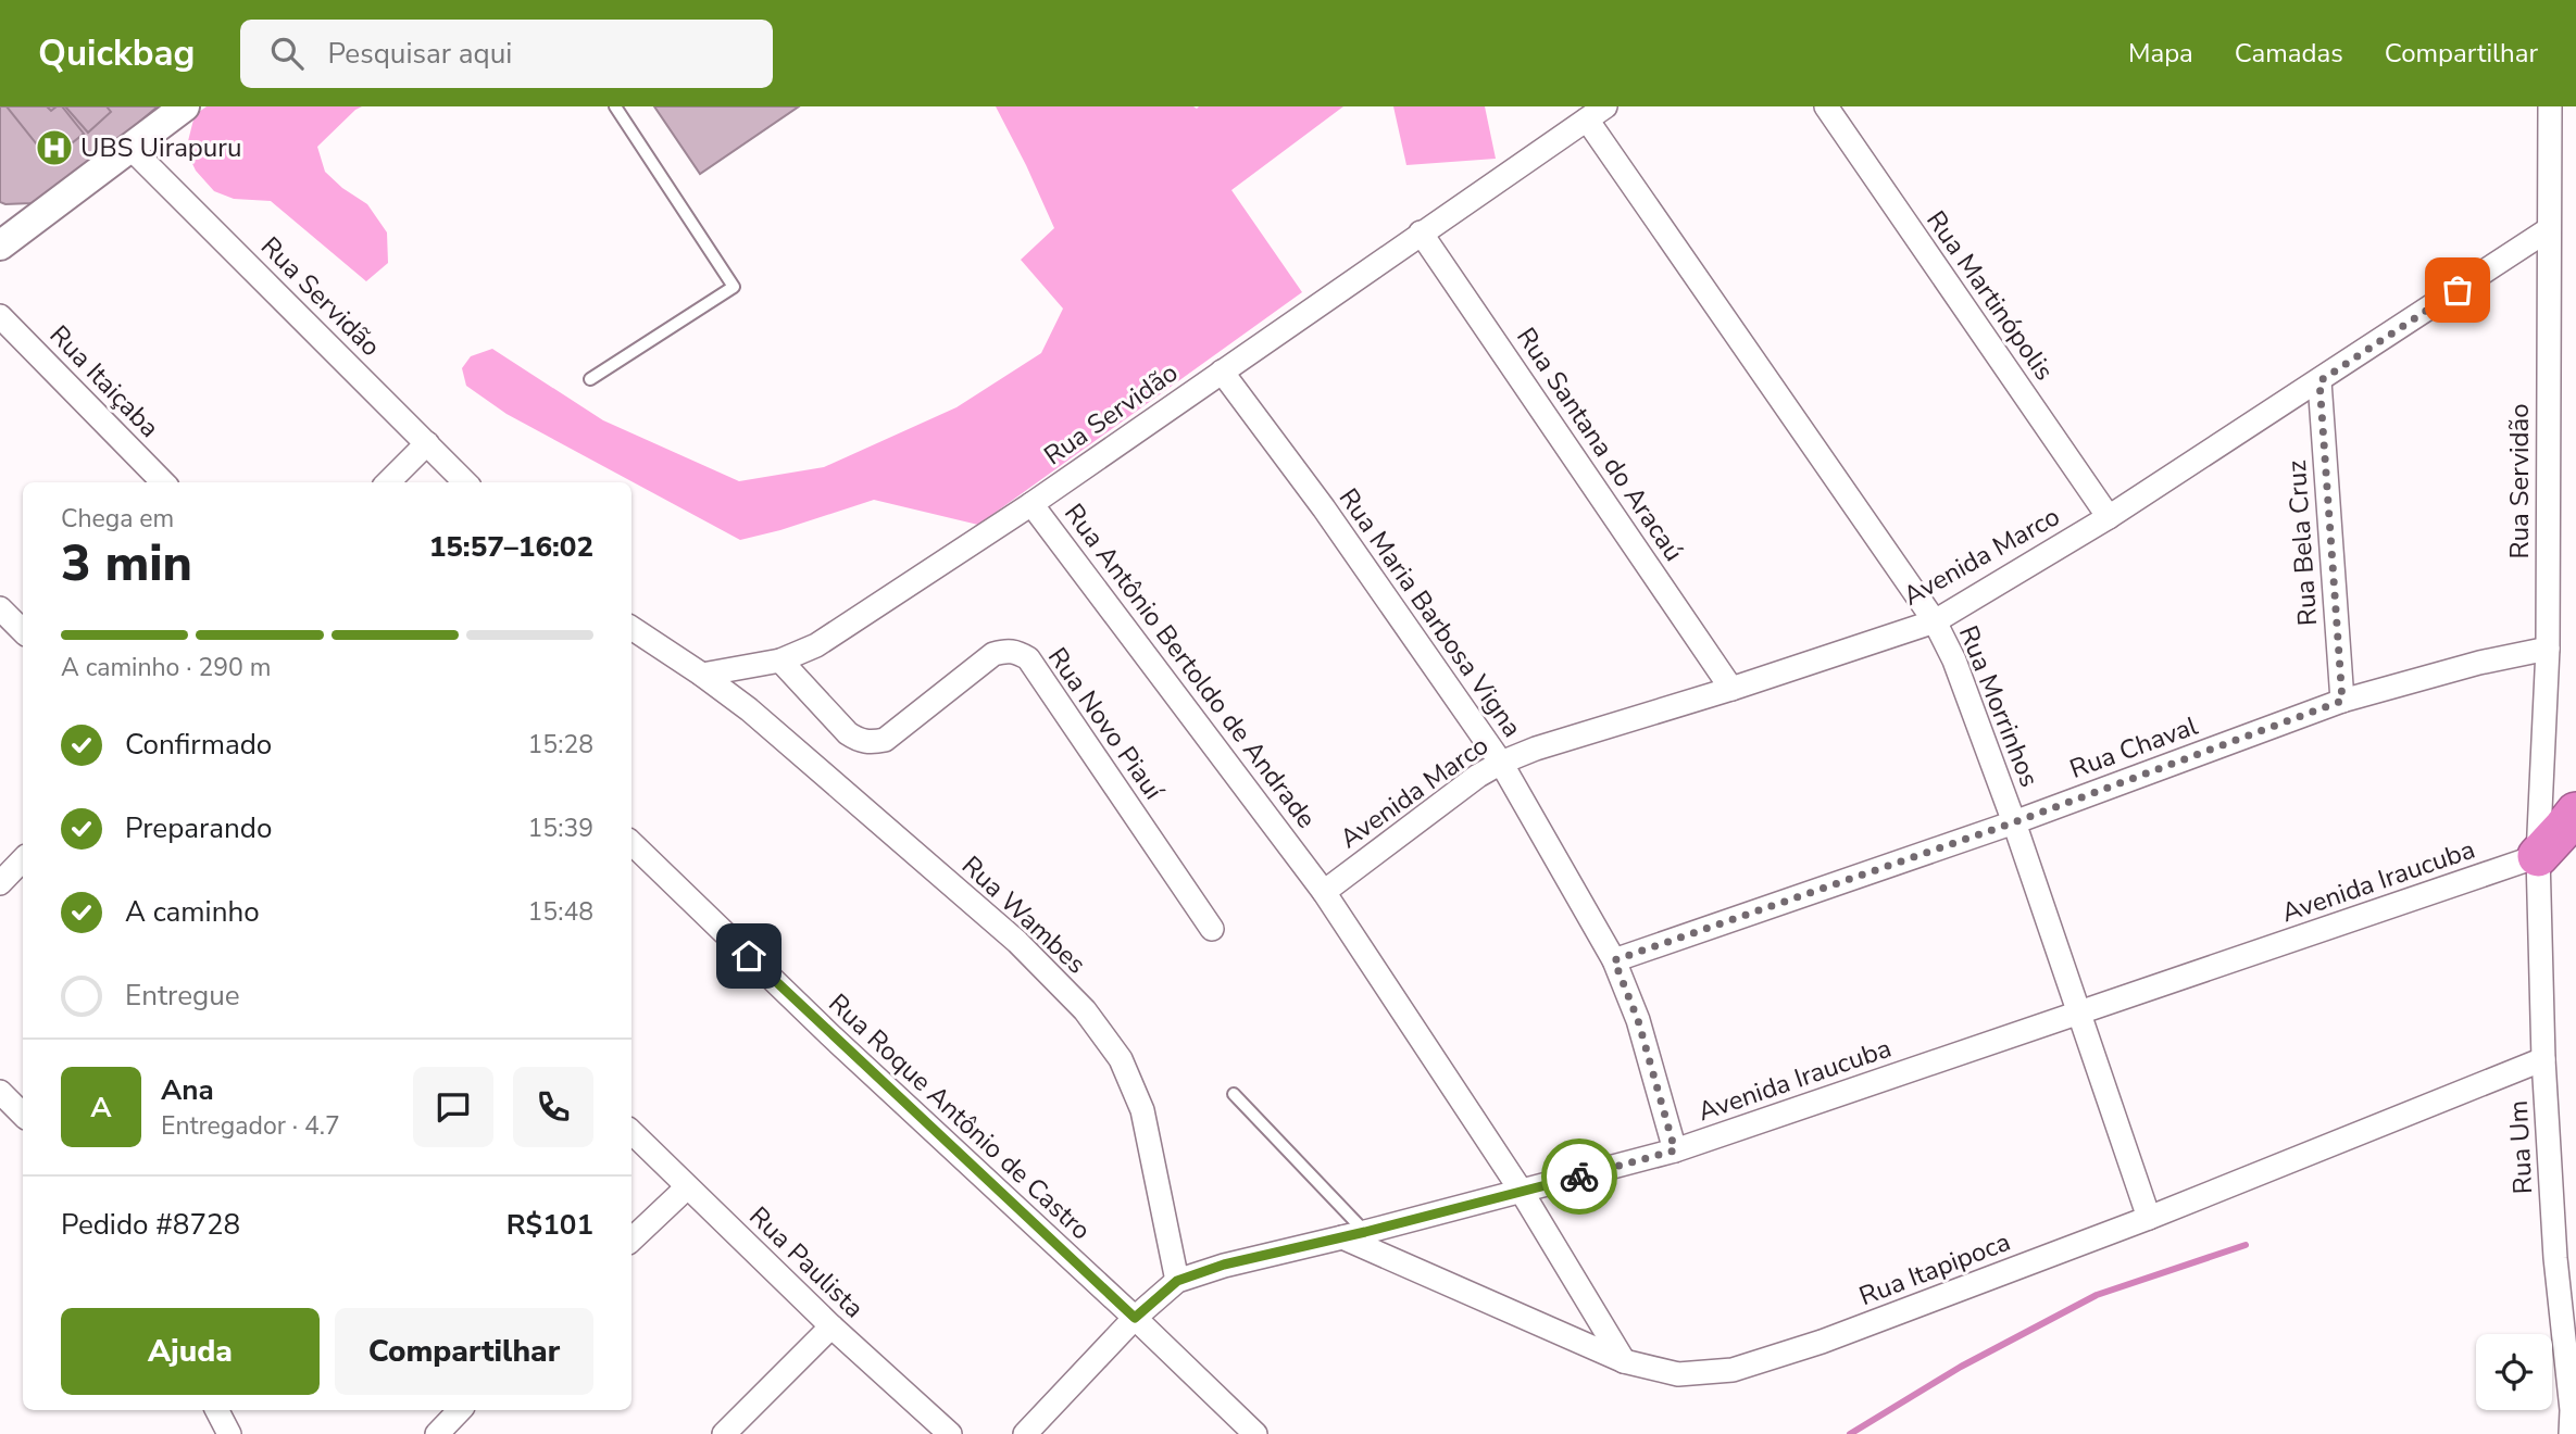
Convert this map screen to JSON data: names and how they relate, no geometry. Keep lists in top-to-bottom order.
{
  "streets": {
    "street": [
      "Rua Martinópolis",
      "Rua Servidão",
      "Rua Itaiçaba",
      "Rua Santana do Aracaú",
      "Rua Bela Cruz",
      "Avenida Marco",
      "Rua Maria Barbosa Vigna",
      "Rua Antônio Bertoldo de Andrade",
      "Rua Morrinhos",
      "Rua Novo Piauí",
      "Rua Chaval",
      "Avenida Iraucuba",
      "Rua Wambes",
      "Rua Roque Antônio de Castro",
      "Rua Um",
      "Rua Paulista",
      "Rua Itapipoca"
    ]
  },
  "crossings": [
    ["Rua Martinópolis", "Avenida Marco"],
    ["Rua Servidão", "Rua Santana do Aracaú"],
    ["Rua Servidão", "Avenida Marco"],
    ["Rua Servidão", "Rua Maria Barbosa Vigna"],
    ["Rua Servidão", "Rua Antônio Bertoldo de Andrade"],
    ["Rua Servidão", "Rua Morrinhos"],
    ["Rua Servidão", "Rua Novo Piauí"],
    ["Rua Servidão", "Rua Chaval"],
    ["Rua Servidão", "Avenida Iraucuba"],
    ["Rua Servidão", "Rua Wambes"],
    ["Rua Servidão", "Rua Um"],
    ["Rua Santana do Aracaú", "Avenida Marco"],
    ["Rua Bela Cruz", "Avenida Marco"],
    ["Rua Bela Cruz", "Rua Chaval"],
    ["Avenida Marco", "Rua Maria Barbosa Vigna"],
    ["Avenida Marco", "Rua Antônio Bertoldo de Andrade"],
    ["Avenida Marco", "Rua Morrinhos"],
    ["Rua Maria Barbosa Vigna", "Rua Chaval"],
    ["Rua Maria Barbosa Vigna", "Avenida Iraucuba"],
    ["Rua Antônio Bertoldo de Andrade", "Avenida Iraucuba"],
    ["Rua Antônio Bertoldo de Andrade", "Rua Itapipoca"],
    ["Rua Morrinhos", "Rua Chaval"],
    ["Rua Morrinhos", "Avenida Iraucuba"],
    ["Rua Morrinhos", "Rua Itapipoca"],
    ["Avenida Iraucuba", "Rua Wambes"],
    ["Avenida Iraucuba", "Rua Roque Antônio de Castro"],
    ["Avenida Iraucuba", "Rua Um"],
    ["Avenida Iraucuba", "Rua Itapipoca"],
    ["Rua Um", "Rua Itapipoca"]
  ],
  "places": {
    "hospital": ["UBS Uirapuru"]
  },
  "page": {
    "header": "Quickbag",
    "search": "Pesquisar aqui",
    "nav": ["Mapa", "Camadas", "Compartilhar"],
    "heading": ["3 min", "Chega em", "15:57–16:02"],
    "panel": [
      "Ana",
      "Entregador · 4.7",
      "Pedido #8728",
      "R$101"
    ],
    "bar": "A caminho · 290 m",
    "list": [
      ["Confirmado", "15:28"],
      ["Preparando", "15:39"],
      ["A caminho", "15:48"],
      "Entregue"
    ],
    "round": "A",
    "buttons": ["Ajuda", "Compartilhar"]
  }
}
